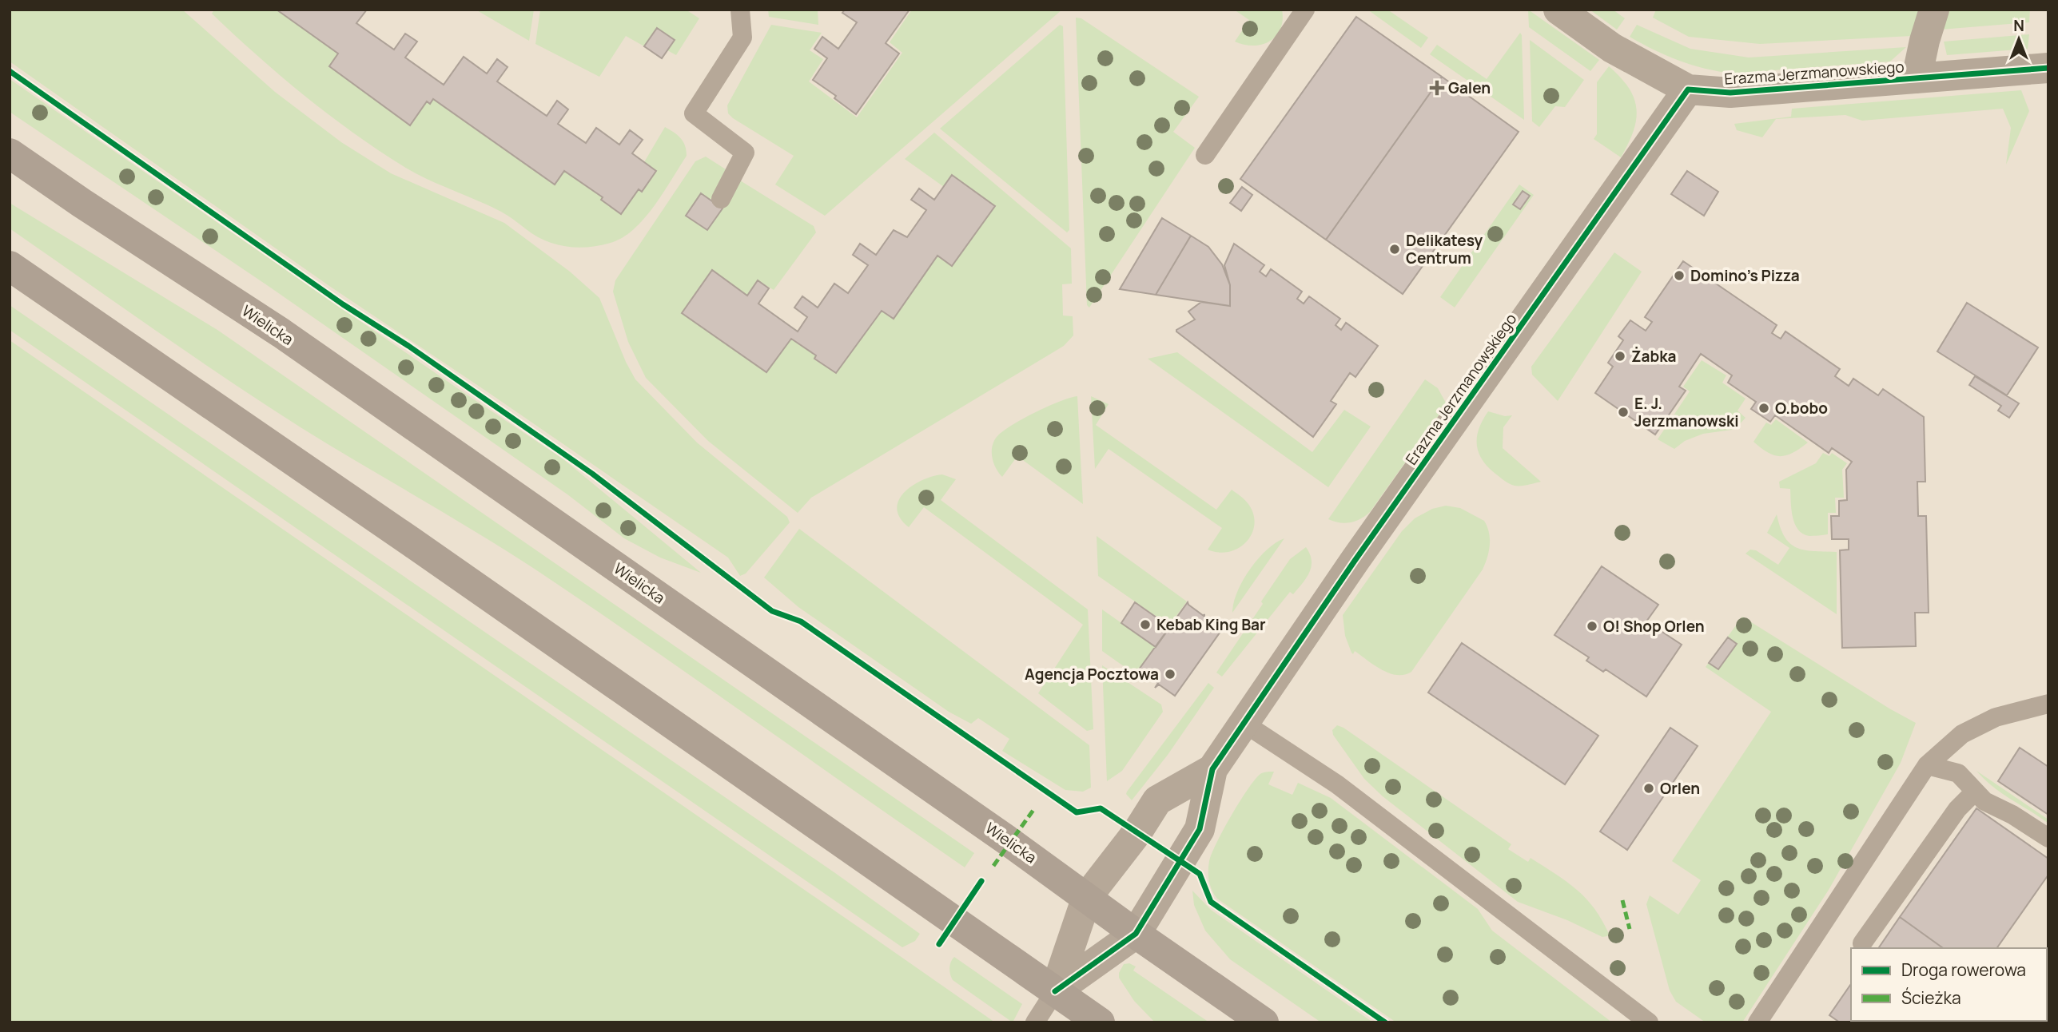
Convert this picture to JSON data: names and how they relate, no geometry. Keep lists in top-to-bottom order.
{
  "streets": {
    "main road": ["Wielicka"],
    "street": ["Erazma Jerzmanowskiego"]
  },
  "crossings": [
    ["Erazma Jerzmanowskiego", "Wielicka"]
  ],
  "places": {
    "health": ["Galen"],
    "other": [
      "Delikatesy Centrum",
      "Domino's Pizza",
      "Żabka",
      "O.bobo",
      "E. J. Jerzmanowski",
      "Kebab King Bar",
      "O! Shop Orlen",
      "Agencja Pocztowa",
      "Orlen"
    ]
  },
  "legend": ["Droga rowerowa", "Ścieżka"],
  "north": "top"
}
